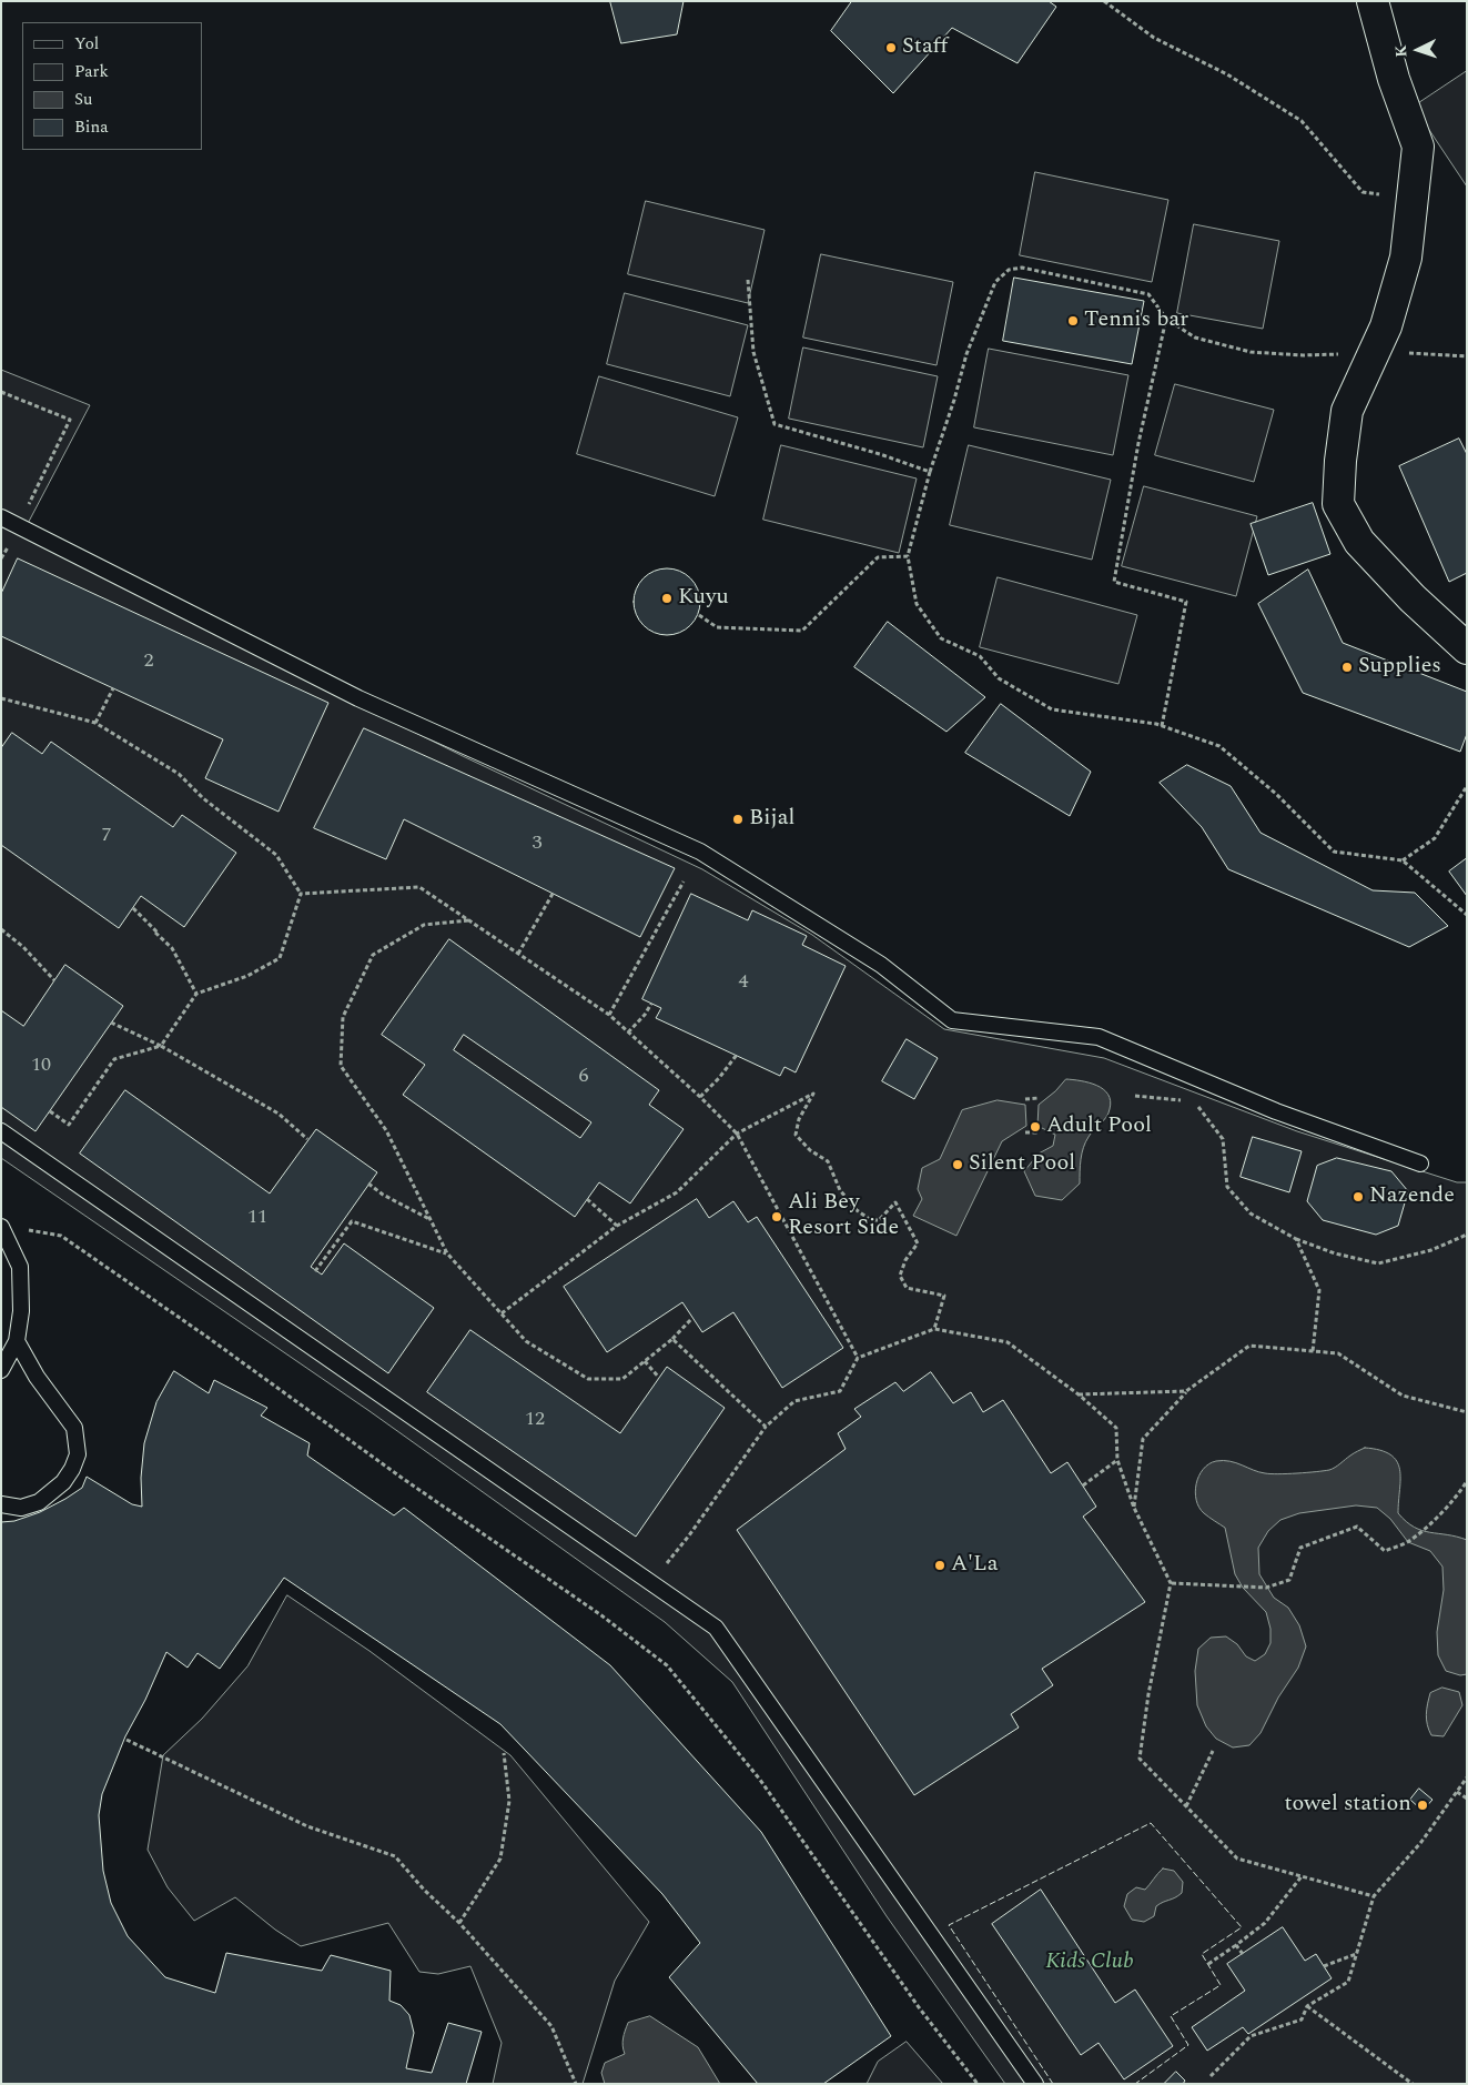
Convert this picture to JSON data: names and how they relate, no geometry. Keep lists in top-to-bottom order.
{
  "parks": ["Kids Club"],
  "places": [
    "Staff",
    "Tennis bar",
    "Kuyu",
    "Supplies",
    "Bijal",
    "Adult Pool",
    "Silent Pool",
    "Nazende",
    "Ali Bey Resort Side",
    "A'La",
    "towel station"
  ],
  "house_numbers": [
    "2",
    "7",
    "3",
    "4",
    "10",
    "6",
    "11",
    "12"
  ],
  "legend": [
    "Yol",
    "Park",
    "Su",
    "Bina"
  ],
  "north": "left"
}
